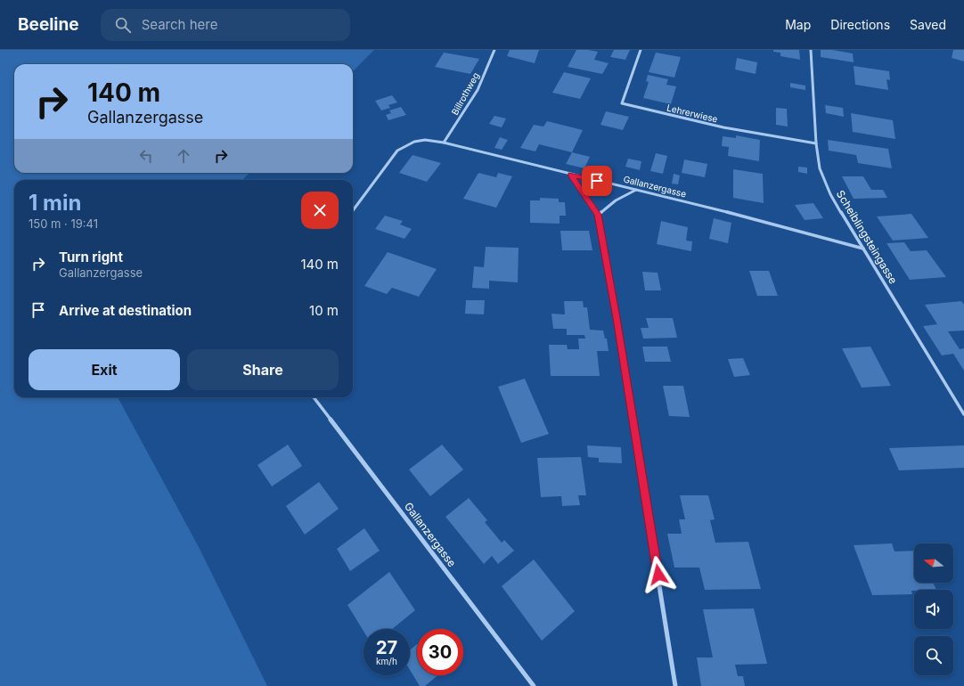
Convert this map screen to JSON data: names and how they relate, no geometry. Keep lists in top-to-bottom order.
{
  "streets": {
    "street": [
      "Billrothweg",
      "Lehrerwiese",
      "Gallanzergasse",
      "Scheiblingsteingasse"
    ]
  },
  "crossings": [
    ["Billrothweg", "Gallanzergasse"],
    ["Lehrerwiese", "Scheiblingsteingasse"],
    ["Gallanzergasse", "Scheiblingsteingasse"]
  ],
  "north": "left",
  "page": {
    "header": "Beeline",
    "search": "Search here",
    "nav": ["Map", "Directions", "Saved"],
    "turn": ["140 m", "Gallanzergasse"],
    "heading": ["1 min", "150 m · 19:41"],
    "list": [
      {
        "name": "Turn right",
        "note": "Gallanzergasse",
        "value": "140 m"
      },
      {
        "name": "Arrive at destination",
        "value": "10 m"
      }
    ],
    "buttons": ["Exit", "Share"],
    "speed": "27 km/h",
    "limit": "30"
  }
}
